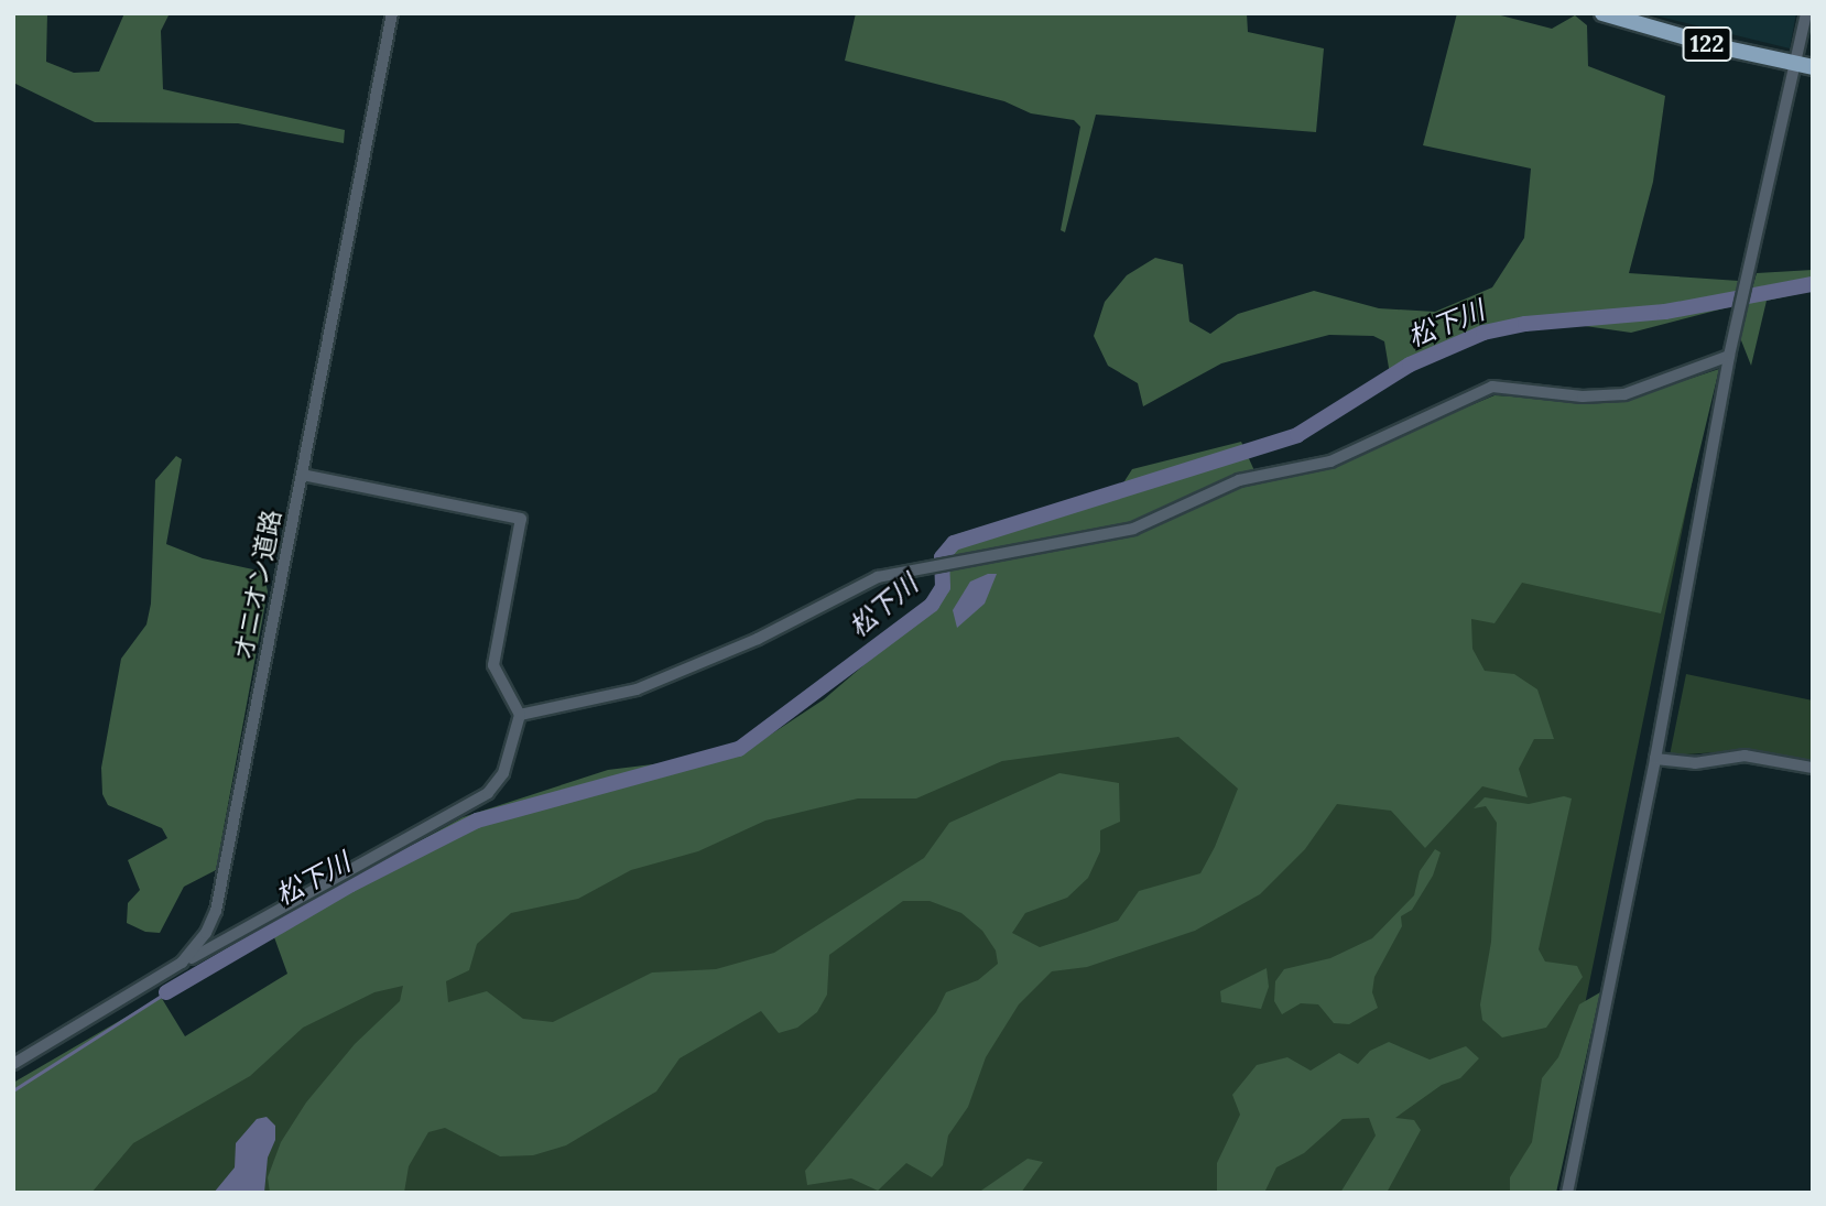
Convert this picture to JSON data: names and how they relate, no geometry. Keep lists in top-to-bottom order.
{
  "streets": {
    "main road": ["122"],
    "street": ["オニオン道路"]
  },
  "water": ["松下川"]
}
